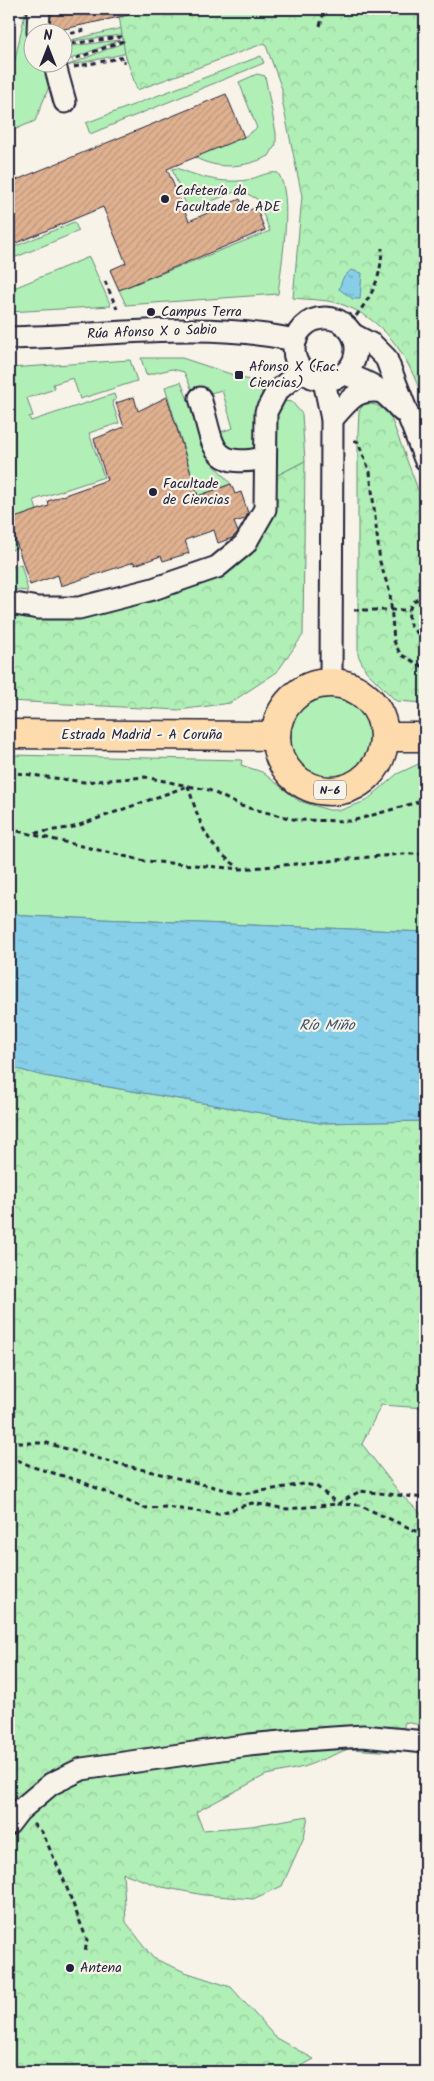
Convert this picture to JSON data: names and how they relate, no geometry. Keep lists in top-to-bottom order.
{
  "streets": {
    "highway": ["Estrada Madrid - A Coruña", "N-6"],
    "street": ["Rúa Afonso X o Sabio"]
  },
  "crossings": [
    ["Estrada Madrid - A Coruña", "N-6"]
  ],
  "water": ["Río Miño"],
  "places": {
    "other": [
      "Cafetería da Facultade de ADE",
      "Campus Terra",
      "Facultade de Ciencias",
      "Antena"
    ],
    "transit": ["Afonso X (Fac. Ciencias)"]
  },
  "north": "top"
}
